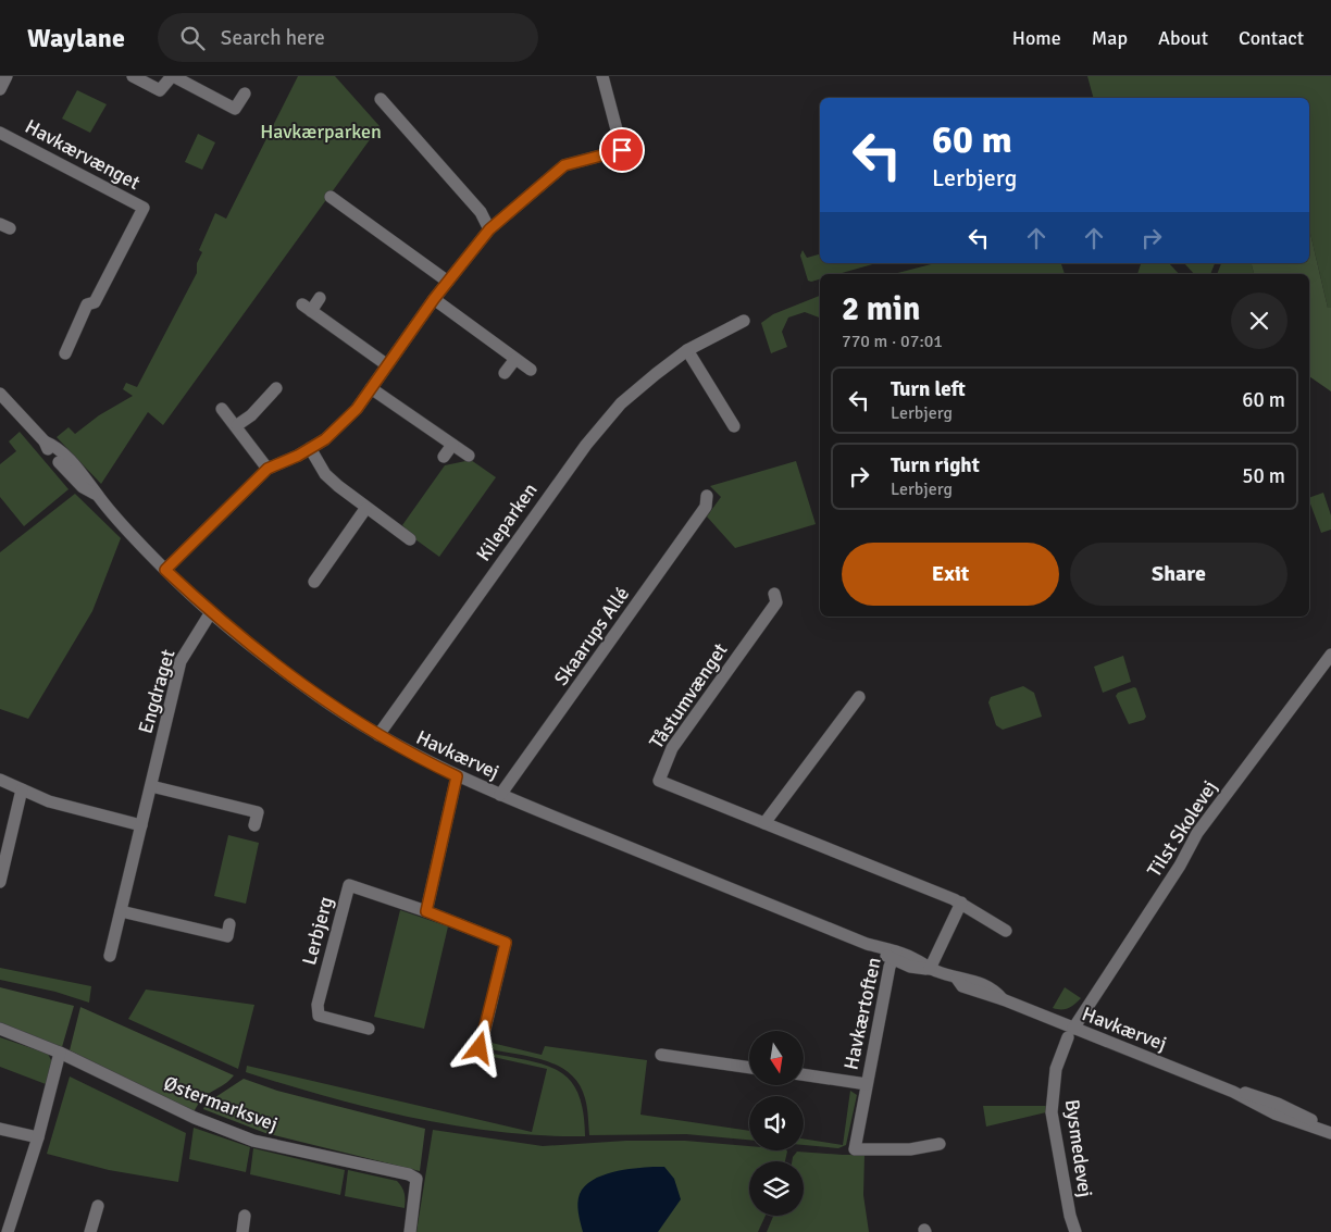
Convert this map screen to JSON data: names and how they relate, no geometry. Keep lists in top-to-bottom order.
{
  "streets": {
    "street": [
      "Havkærvænget",
      "Kileparken",
      "Skaarups Allé",
      "Engdraget",
      "Tåstumvænget",
      "Havkærvej",
      "Tilst Skolevej",
      "Lerbjerg",
      "Havkærtoften",
      "Østermarksvej",
      "Bysmedevej"
    ]
  },
  "crossings": [
    ["Kileparken", "Havkærvej"],
    ["Skaarups Allé", "Havkærvej"],
    ["Engdraget", "Havkærvej"],
    ["Havkærvej", "Tilst Skolevej"],
    ["Havkærvej", "Havkærtoften"],
    ["Havkærvej", "Bysmedevej"],
    ["Tilst Skolevej", "Bysmedevej"]
  ],
  "parks": ["Havkærparken"],
  "north": "bottom",
  "page": {
    "header": "Waylane",
    "search": "Search here",
    "nav": [
      "Home",
      "Map",
      "About",
      "Contact"
    ],
    "turn": ["60 m", "Lerbjerg"],
    "heading": ["2 min", "770 m · 07:01"],
    "list": [
      {
        "name": "Turn left",
        "note": "Lerbjerg",
        "value": "60 m"
      },
      {
        "name": "Turn right",
        "note": "Lerbjerg",
        "value": "50 m"
      }
    ],
    "buttons": ["Exit", "Share"]
  }
}
